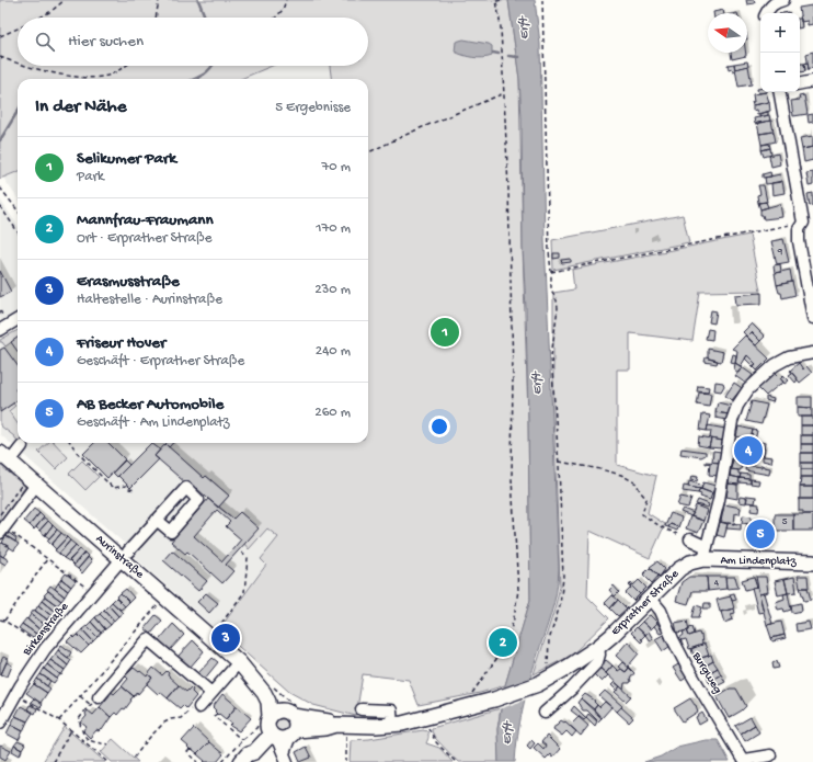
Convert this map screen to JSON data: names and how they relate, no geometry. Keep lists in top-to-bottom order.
{
  "streets": {
    "main road": ["Aurinstraße", "Am Lindenplatz", "Erprather Straße"],
    "street": ["Birkenstraße", "Burgweg"]
  },
  "crossings": [
    ["Aurinstraße", "Erprather Straße"],
    ["Aurinstraße", "Birkenstraße"],
    ["Am Lindenplatz", "Erprather Straße"],
    ["Erprather Straße", "Burgweg"]
  ],
  "water": ["Erft"],
  "house_numbers": ["9", "5", "4"],
  "north": "left",
  "page": {
    "map_buttons": ["+", "−"],
    "search": "Hier suchen",
    "heading": ["In der Nähe", "5 Ergebnisse"],
    "list": [
      {
        "mark": "1",
        "name": "Selikumer Park",
        "note": "Park",
        "value": "70 m"
      },
      {
        "mark": "2",
        "name": "Mannfrau-Fraumann",
        "note": "Ort · Erprather Straße",
        "value": "170 m"
      },
      {
        "mark": "3",
        "name": "Erasmusstraße",
        "note": "Haltestelle · Aurinstraße",
        "value": "230 m"
      },
      {
        "mark": "4",
        "name": "Friseur Hover",
        "note": "Geschäft · Erprather Straße",
        "value": "240 m"
      },
      {
        "mark": "5",
        "name": "AB Becker Automobile",
        "note": "Geschäft · Am Lindenplatz",
        "value": "260 m"
      }
    ],
    "pins": [
      "1",
      "4",
      "5",
      "3",
      "2"
    ]
  }
}
